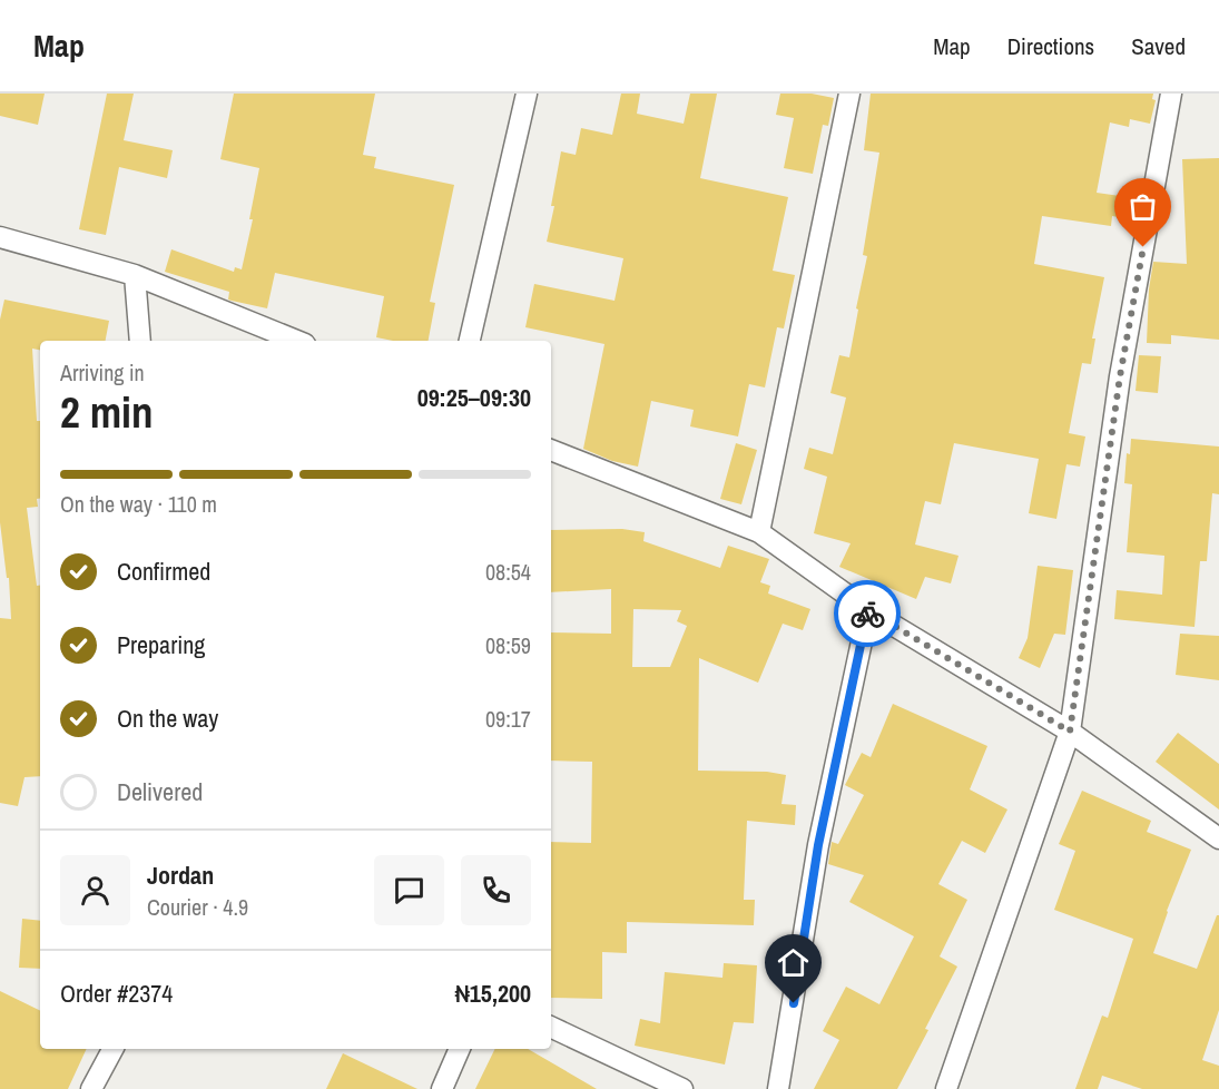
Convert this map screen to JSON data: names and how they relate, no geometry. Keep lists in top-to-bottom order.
{
  "page": {
    "header": "Map",
    "nav": ["Map", "Directions", "Saved"],
    "heading": ["2 min", "Arriving in", "09:25–09:30"],
    "panel": [
      "Jordan",
      "Courier · 4.9",
      "Order #2374",
      "₦15,200"
    ],
    "bar": "On the way · 110 m",
    "list": [
      ["Confirmed", "08:54"],
      ["Preparing", "08:59"],
      ["On the way", "09:17"],
      "Delivered"
    ]
  }
}
